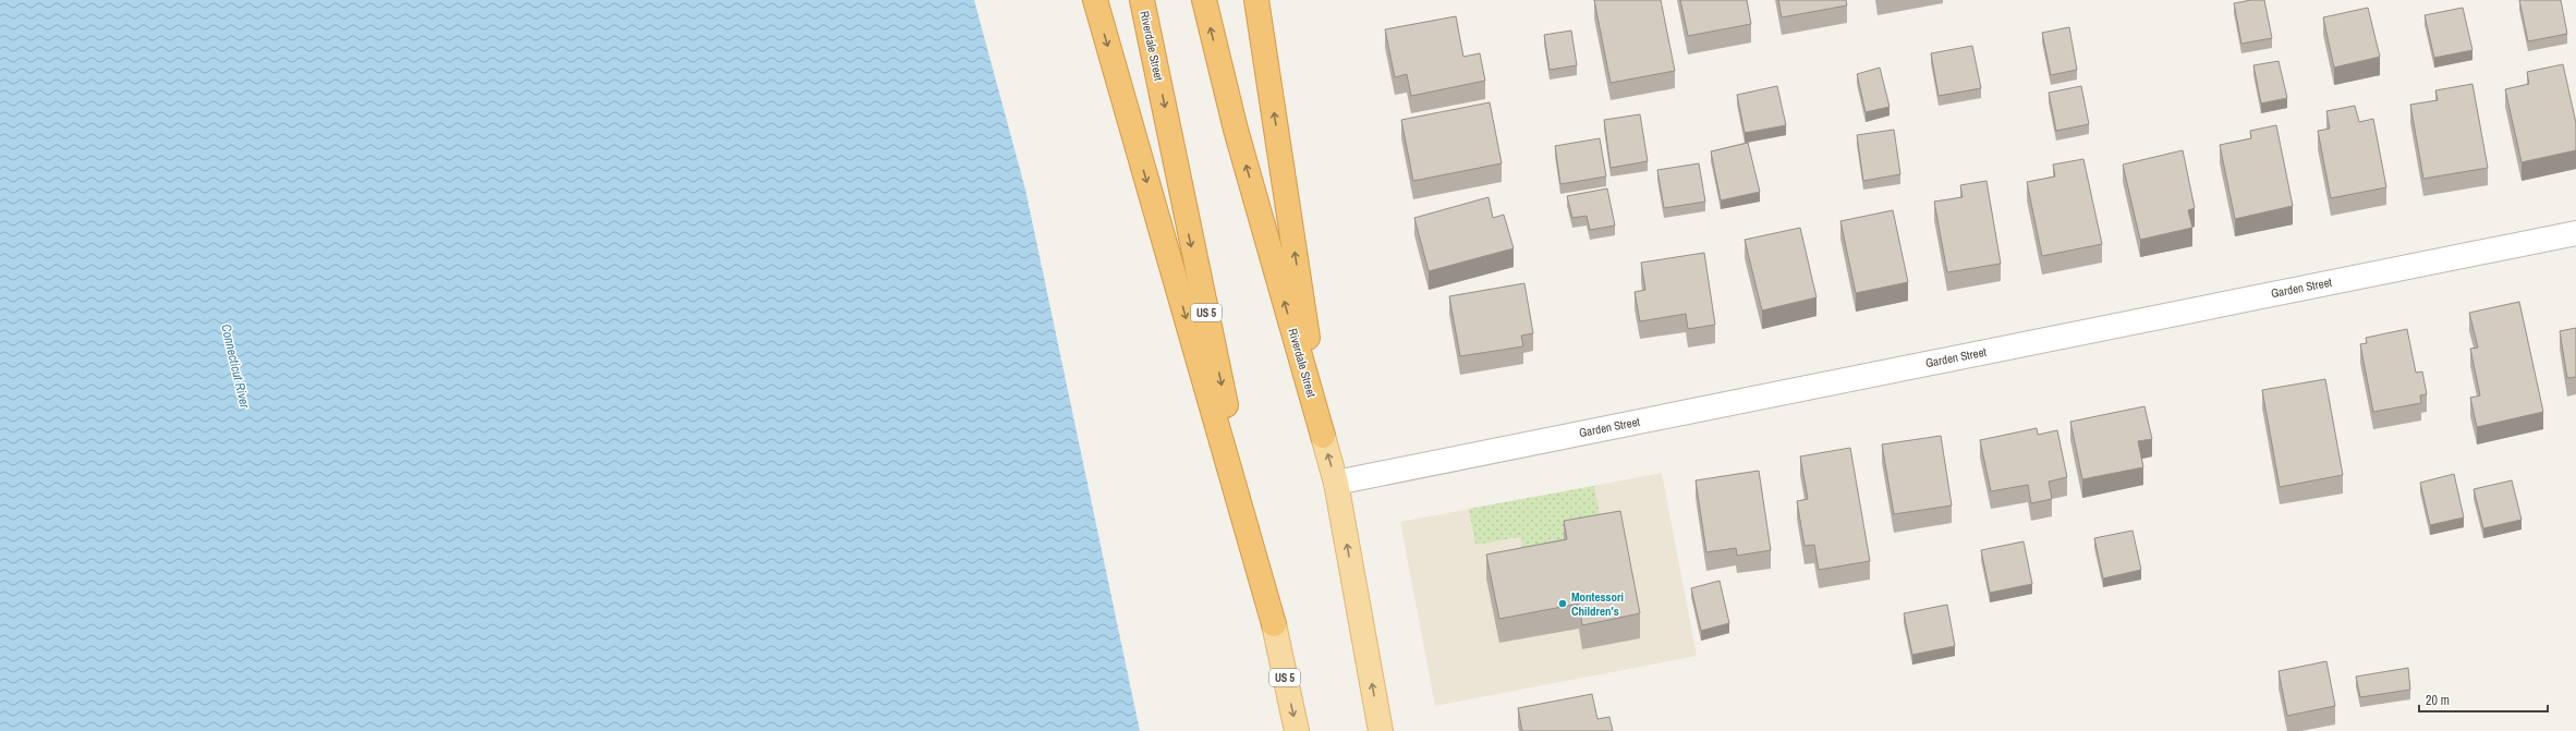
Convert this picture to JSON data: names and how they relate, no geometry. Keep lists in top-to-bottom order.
{
  "streets": {
    "highway": ["Riverdale Street", "US 5"],
    "street": ["Garden Street"]
  },
  "crossings": [
    ["Riverdale Street", "Garden Street"]
  ],
  "water": ["Connecticut River"],
  "places": ["Montessori Children's"],
  "scale_bar": "20 m"
}
